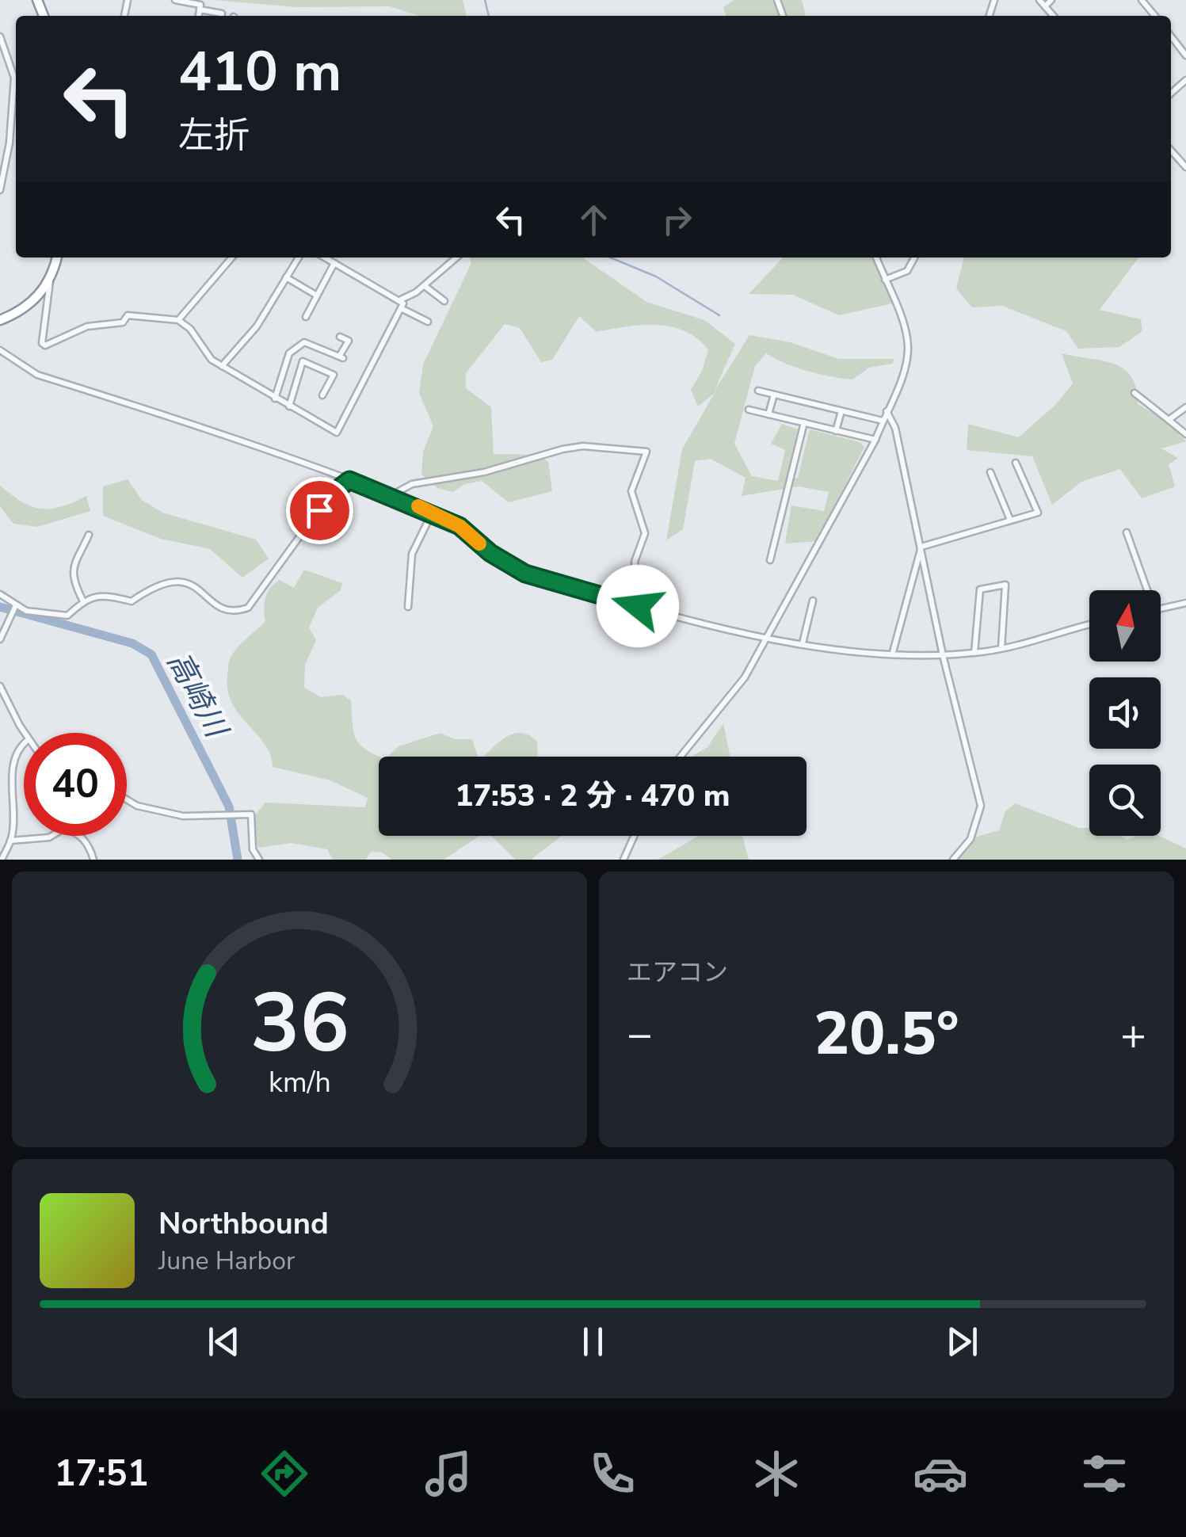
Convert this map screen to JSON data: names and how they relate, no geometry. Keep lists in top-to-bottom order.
{
  "water": ["高崎川"],
  "north": "top",
  "page": {
    "turn": ["410 m", "左折"],
    "limit": "40",
    "trip": "17:53 · 2 分 · 470 m",
    "tile": "エアコン",
    "heat": ["−", "20.5°", "+"],
    "song": ["Northbound", "June Harbor"],
    "tabs": "17:51",
    "gauge": ["36", "km/h"]
  }
}
